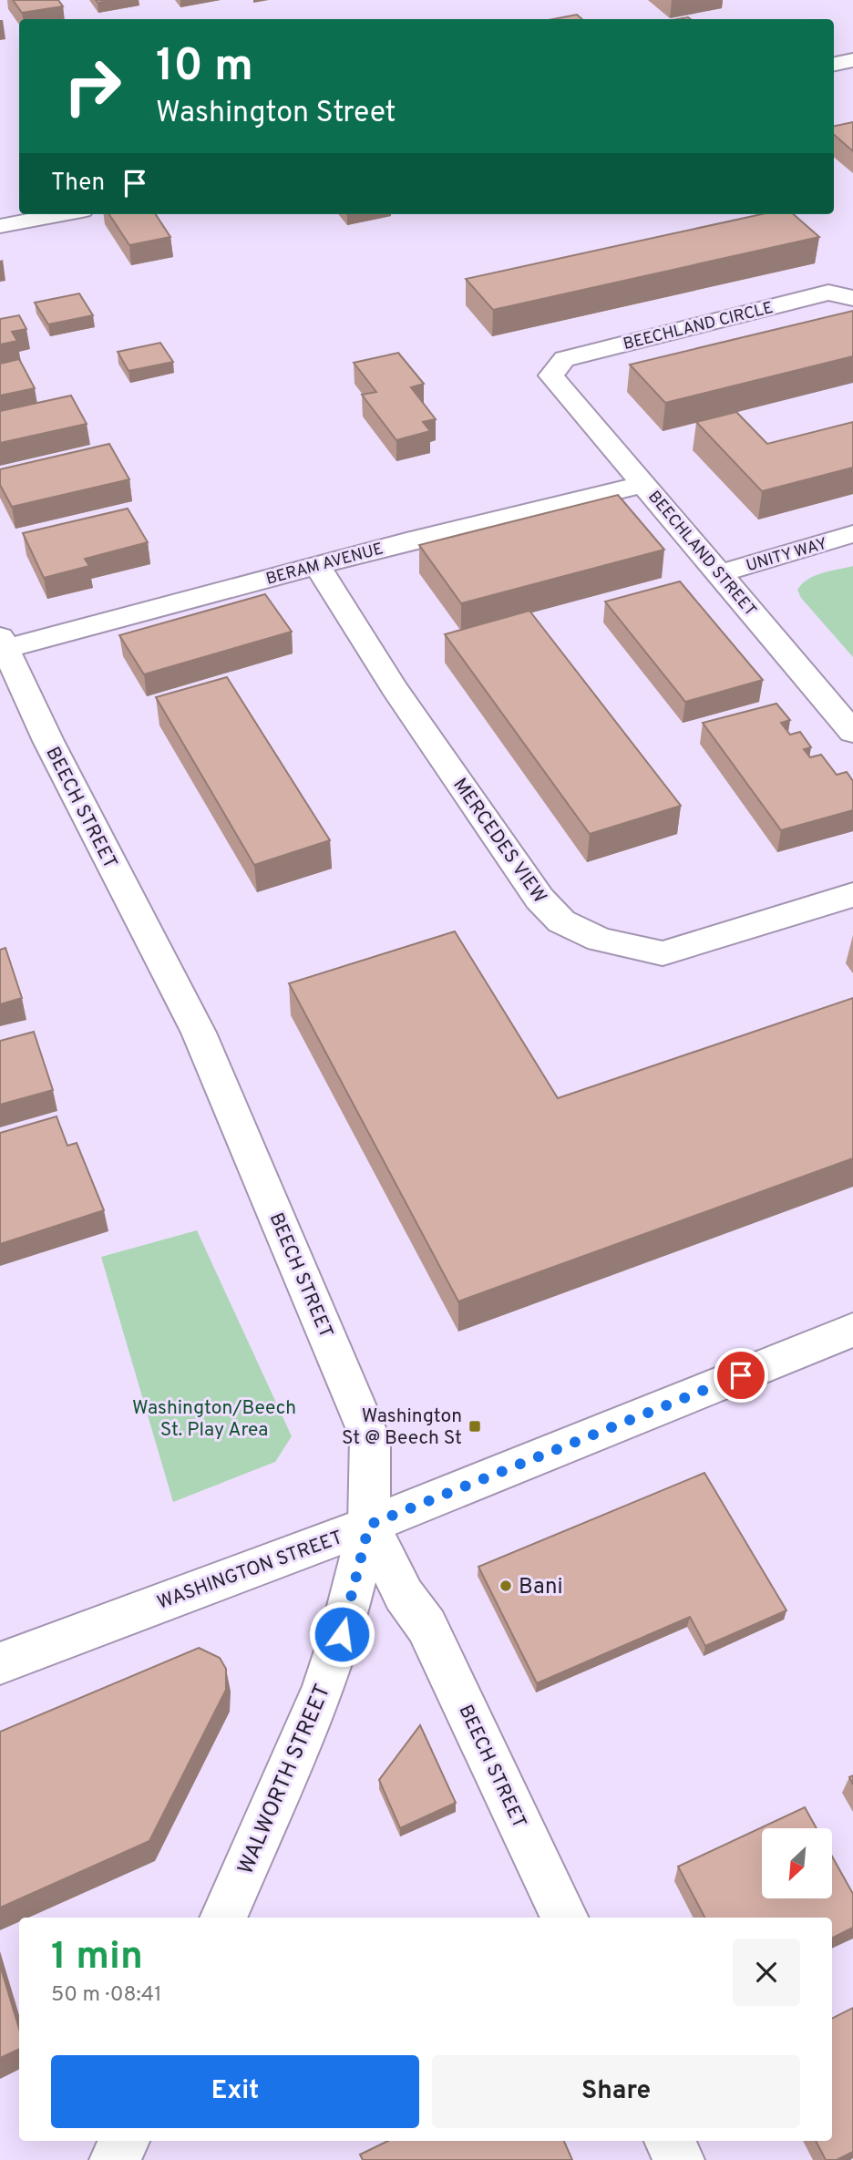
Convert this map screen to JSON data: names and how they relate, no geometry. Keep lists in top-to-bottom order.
{
  "streets": {
    "street": [
      "BEECHLAND CIRCLE",
      "BEECHLAND STREET",
      "UNITY WAY",
      "BERAM AVENUE",
      "BEECH STREET",
      "MERCEDES VIEW",
      "WASHINGTON STREET",
      "WALWORTH STREET"
    ]
  },
  "crossings": [
    ["BEECHLAND CIRCLE", "BEECHLAND STREET"],
    ["BEECHLAND STREET", "UNITY WAY"],
    ["BEECHLAND STREET", "BERAM AVENUE"],
    ["BERAM AVENUE", "BEECH STREET"],
    ["BERAM AVENUE", "MERCEDES VIEW"],
    ["BEECH STREET", "WASHINGTON STREET"],
    ["BEECH STREET", "WALWORTH STREET"],
    ["WASHINGTON STREET", "WALWORTH STREET"]
  ],
  "parks": ["Washington/Beech St. Play Area"],
  "places": {
    "transit": ["Washington St @ Beech St"],
    "other": ["Bani"]
  },
  "north": "bottom left",
  "page": {
    "turn": ["10 m", "Washington Street"],
    "then": "Then",
    "heading": ["1 min", "50 m · 08:41"],
    "buttons": ["Exit", "Share"]
  }
}
